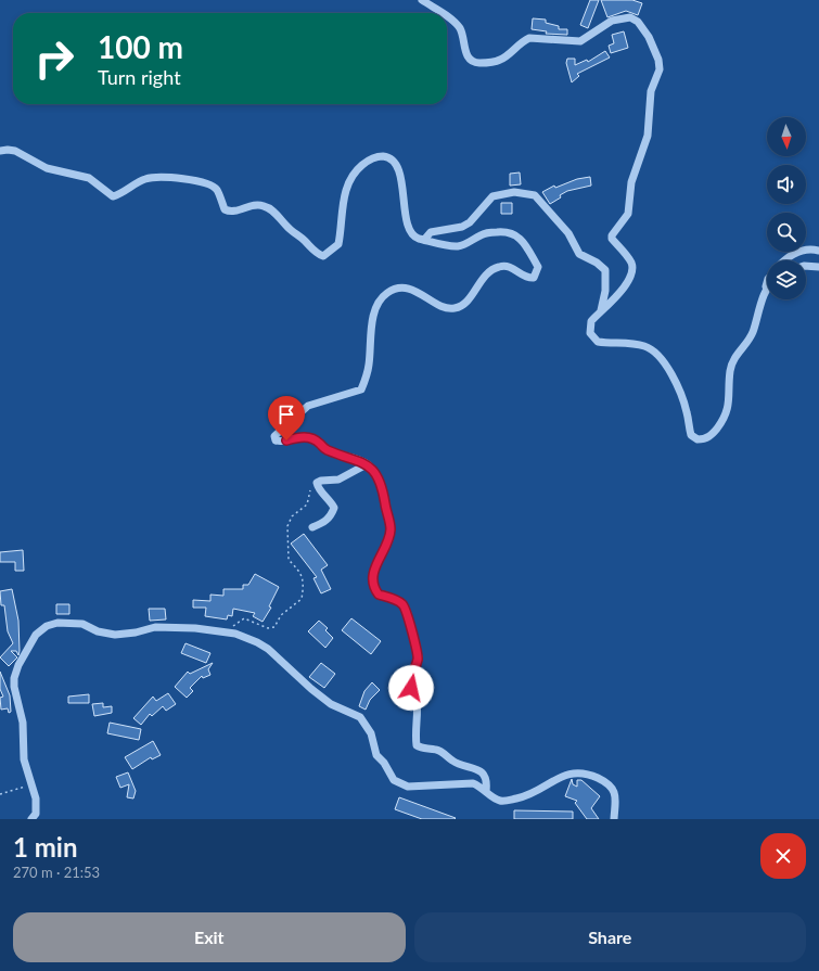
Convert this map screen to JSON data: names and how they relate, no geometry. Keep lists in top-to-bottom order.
{
  "north": "bottom",
  "page": {
    "turn": ["100 m", "Turn right"],
    "heading": ["1 min", "270 m · 21:53"],
    "buttons": ["Exit", "Share"]
  }
}
